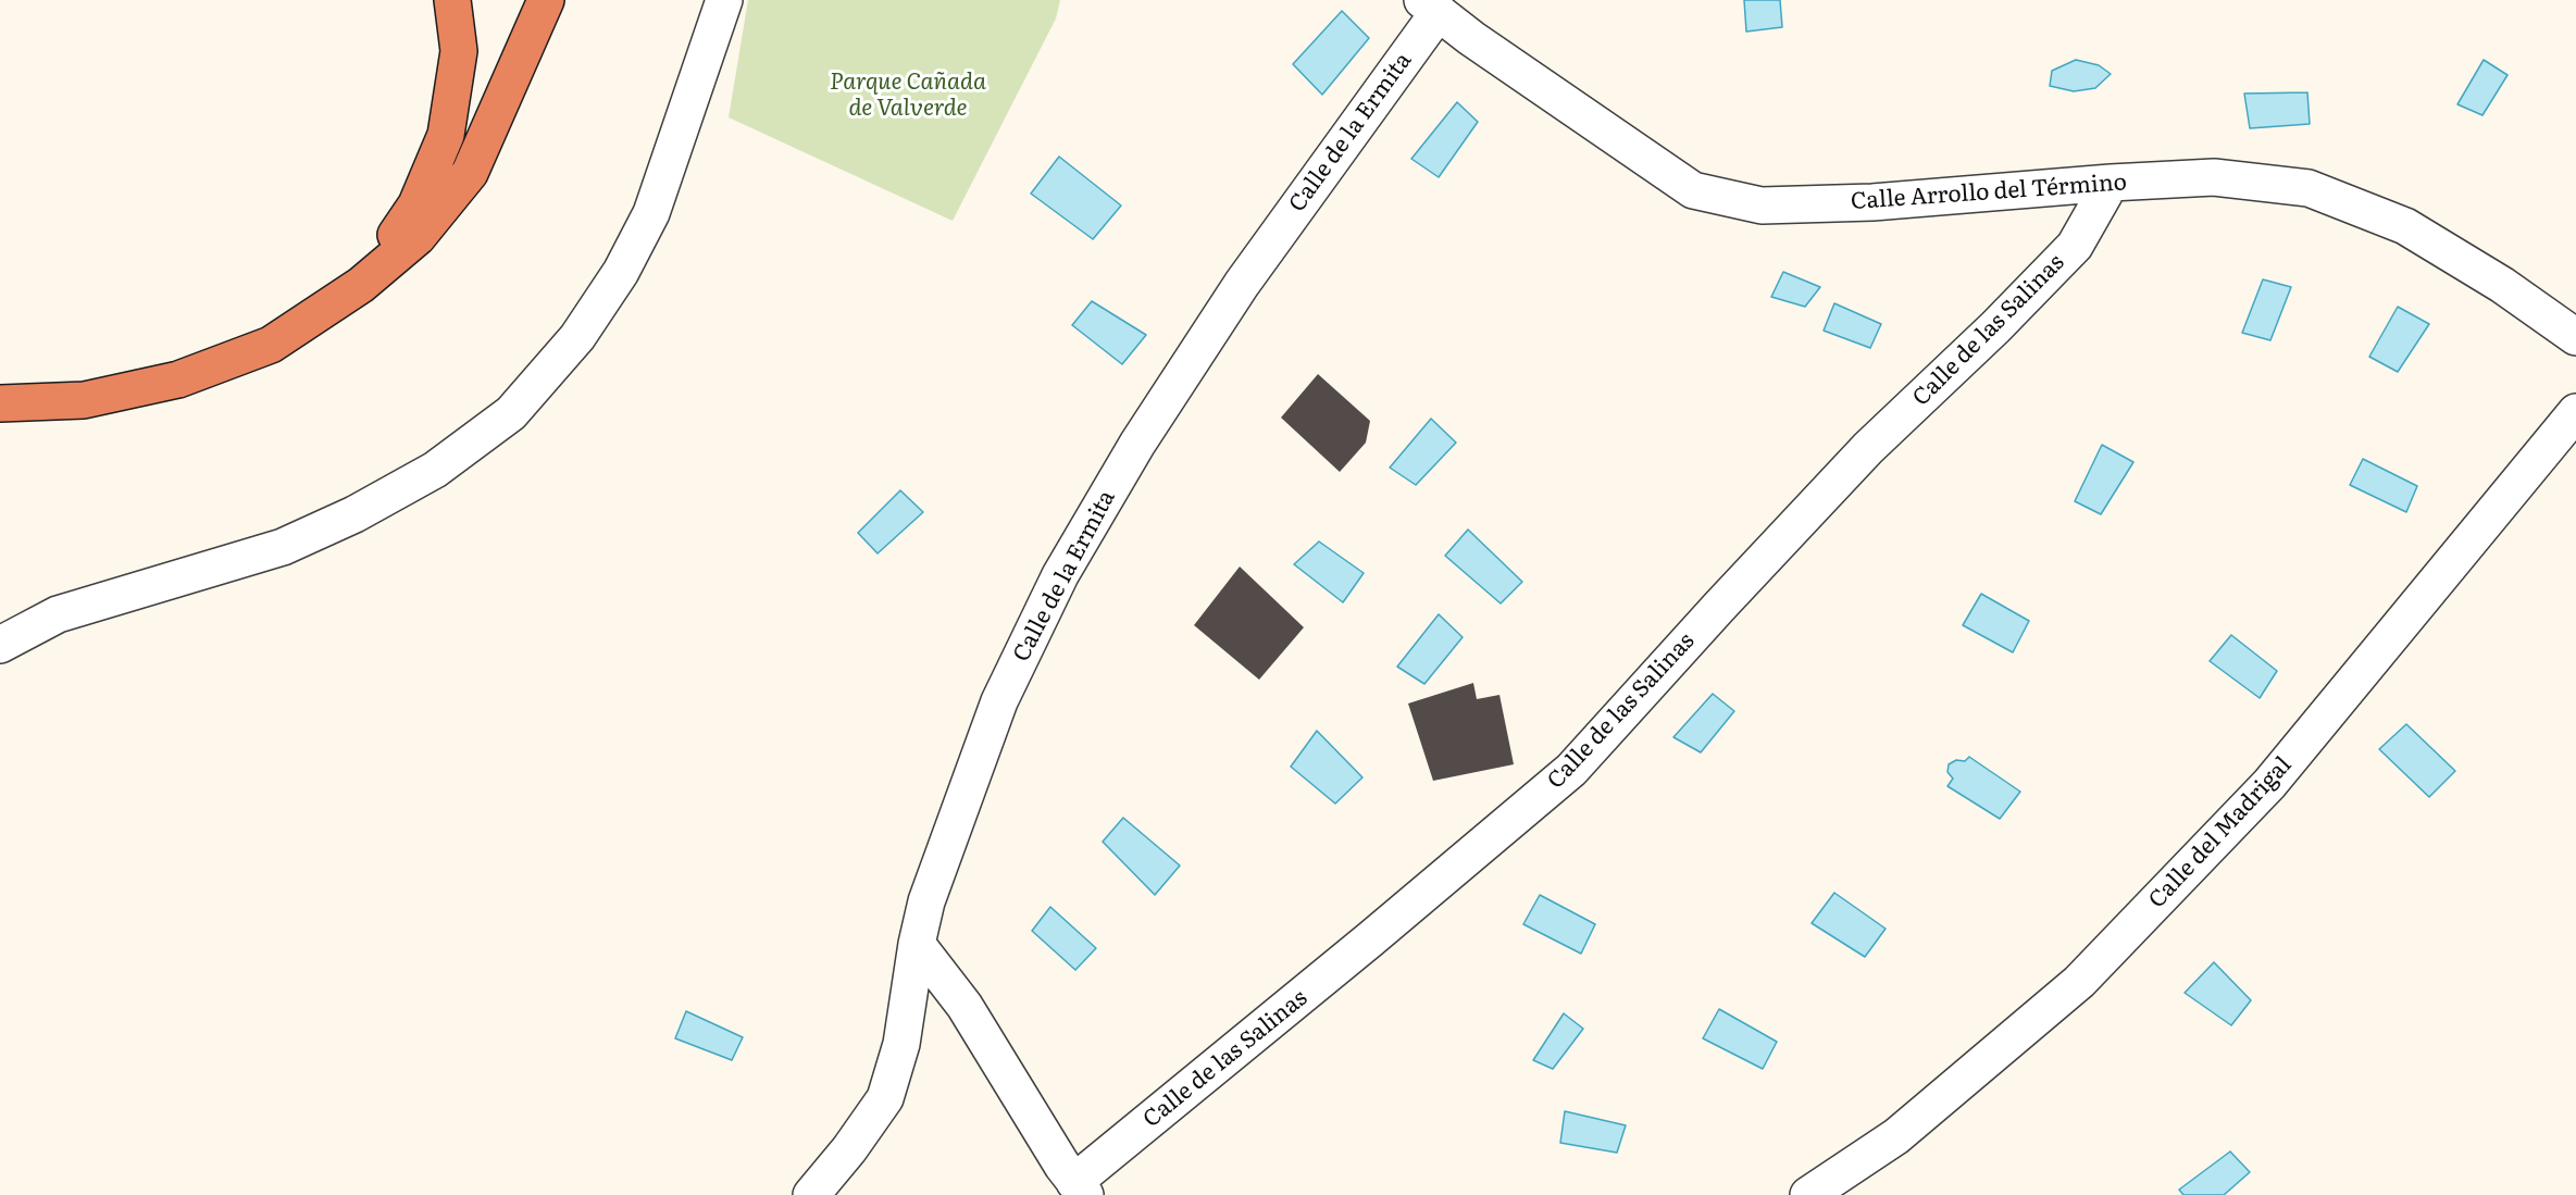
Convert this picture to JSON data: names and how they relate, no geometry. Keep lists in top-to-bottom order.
{
  "streets": {
    "street": [
      "Calle de la Ermita",
      "Calle Arrollo del Término",
      "Calle de las Salinas",
      "Calle del Madrigal"
    ]
  },
  "crossings": [
    ["Calle de la Ermita", "Calle Arrollo del Término"],
    ["Calle Arrollo del Término", "Calle de las Salinas"]
  ],
  "parks": ["Parque Cañada de Valverde"]
}
